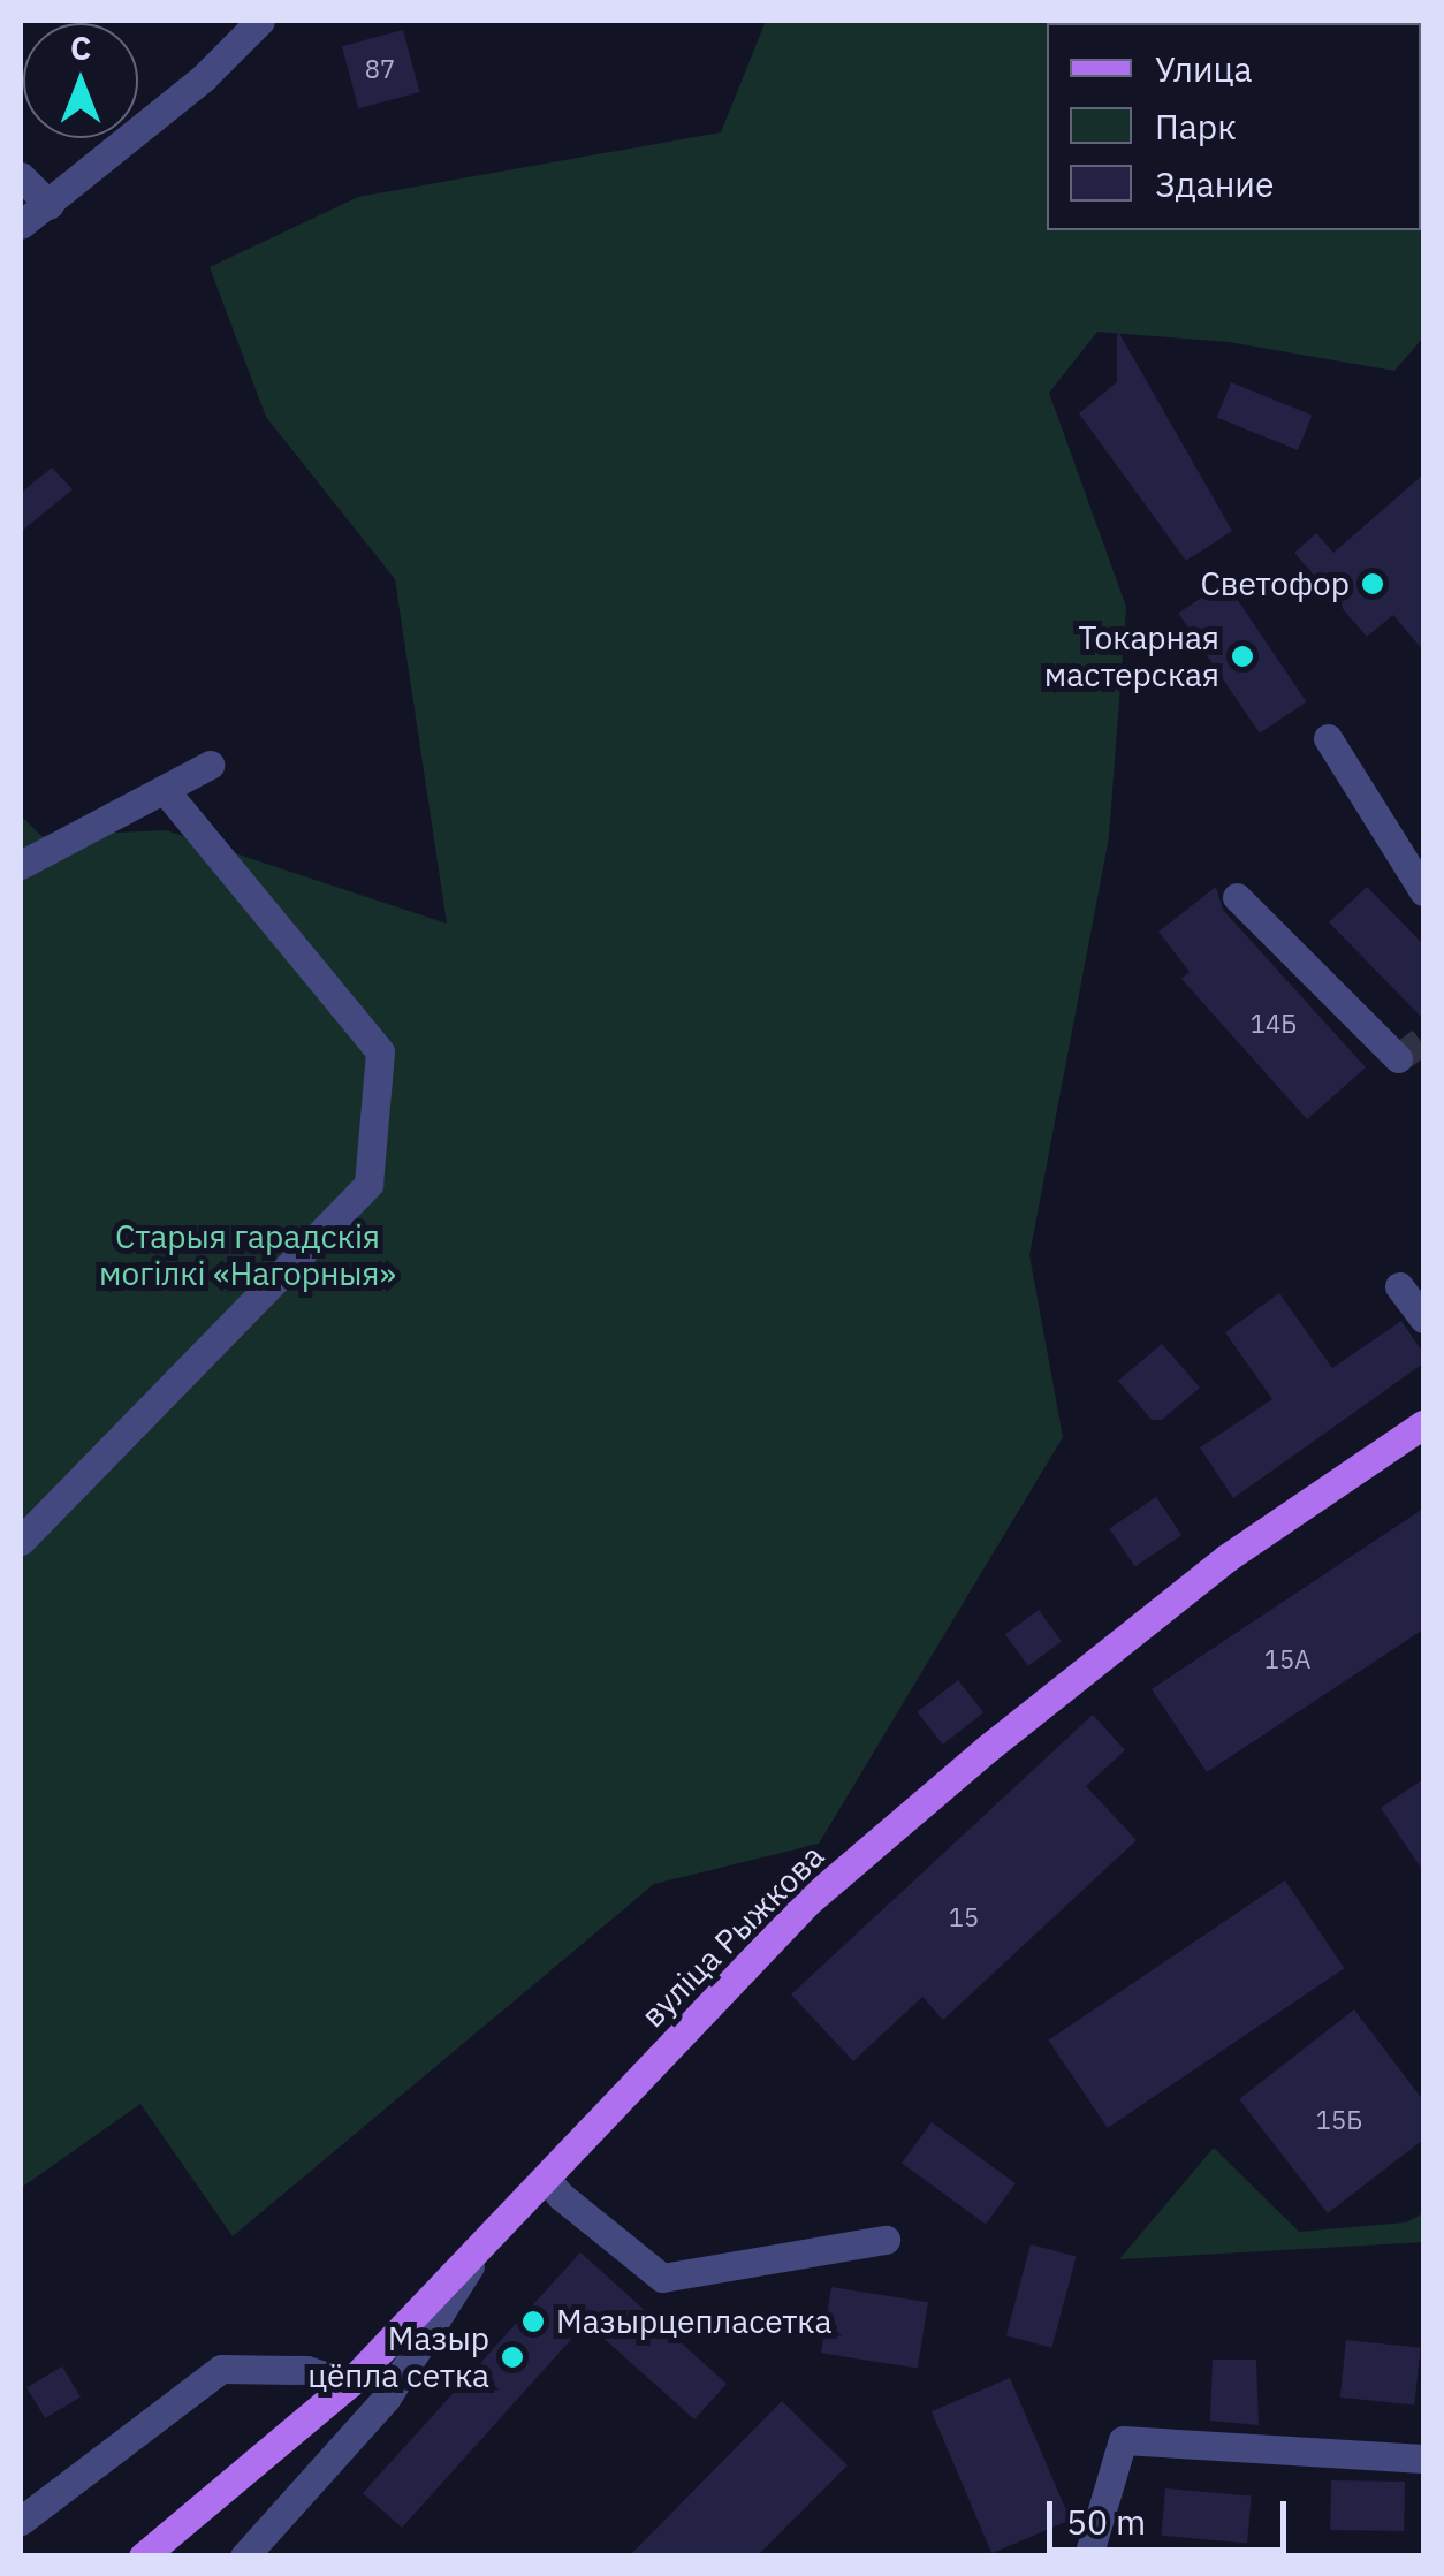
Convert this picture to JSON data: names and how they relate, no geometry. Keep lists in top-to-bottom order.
{
  "streets": {
    "main road": ["вуліца Рыжкова"]
  },
  "parks": ["Старыя гарадскія могілкі «Нагорныя»"],
  "places": [
    "Светофор",
    "Токарная мастерская",
    "Мазырцепласетка",
    "Мазыр цёпла сетка"
  ],
  "house_numbers": [
    "87",
    "14Б",
    "15А",
    "15",
    "15Б"
  ],
  "legend": ["Улица", "Парк", "Здание"],
  "scale_bar": "50 m",
  "north": "top"
}
